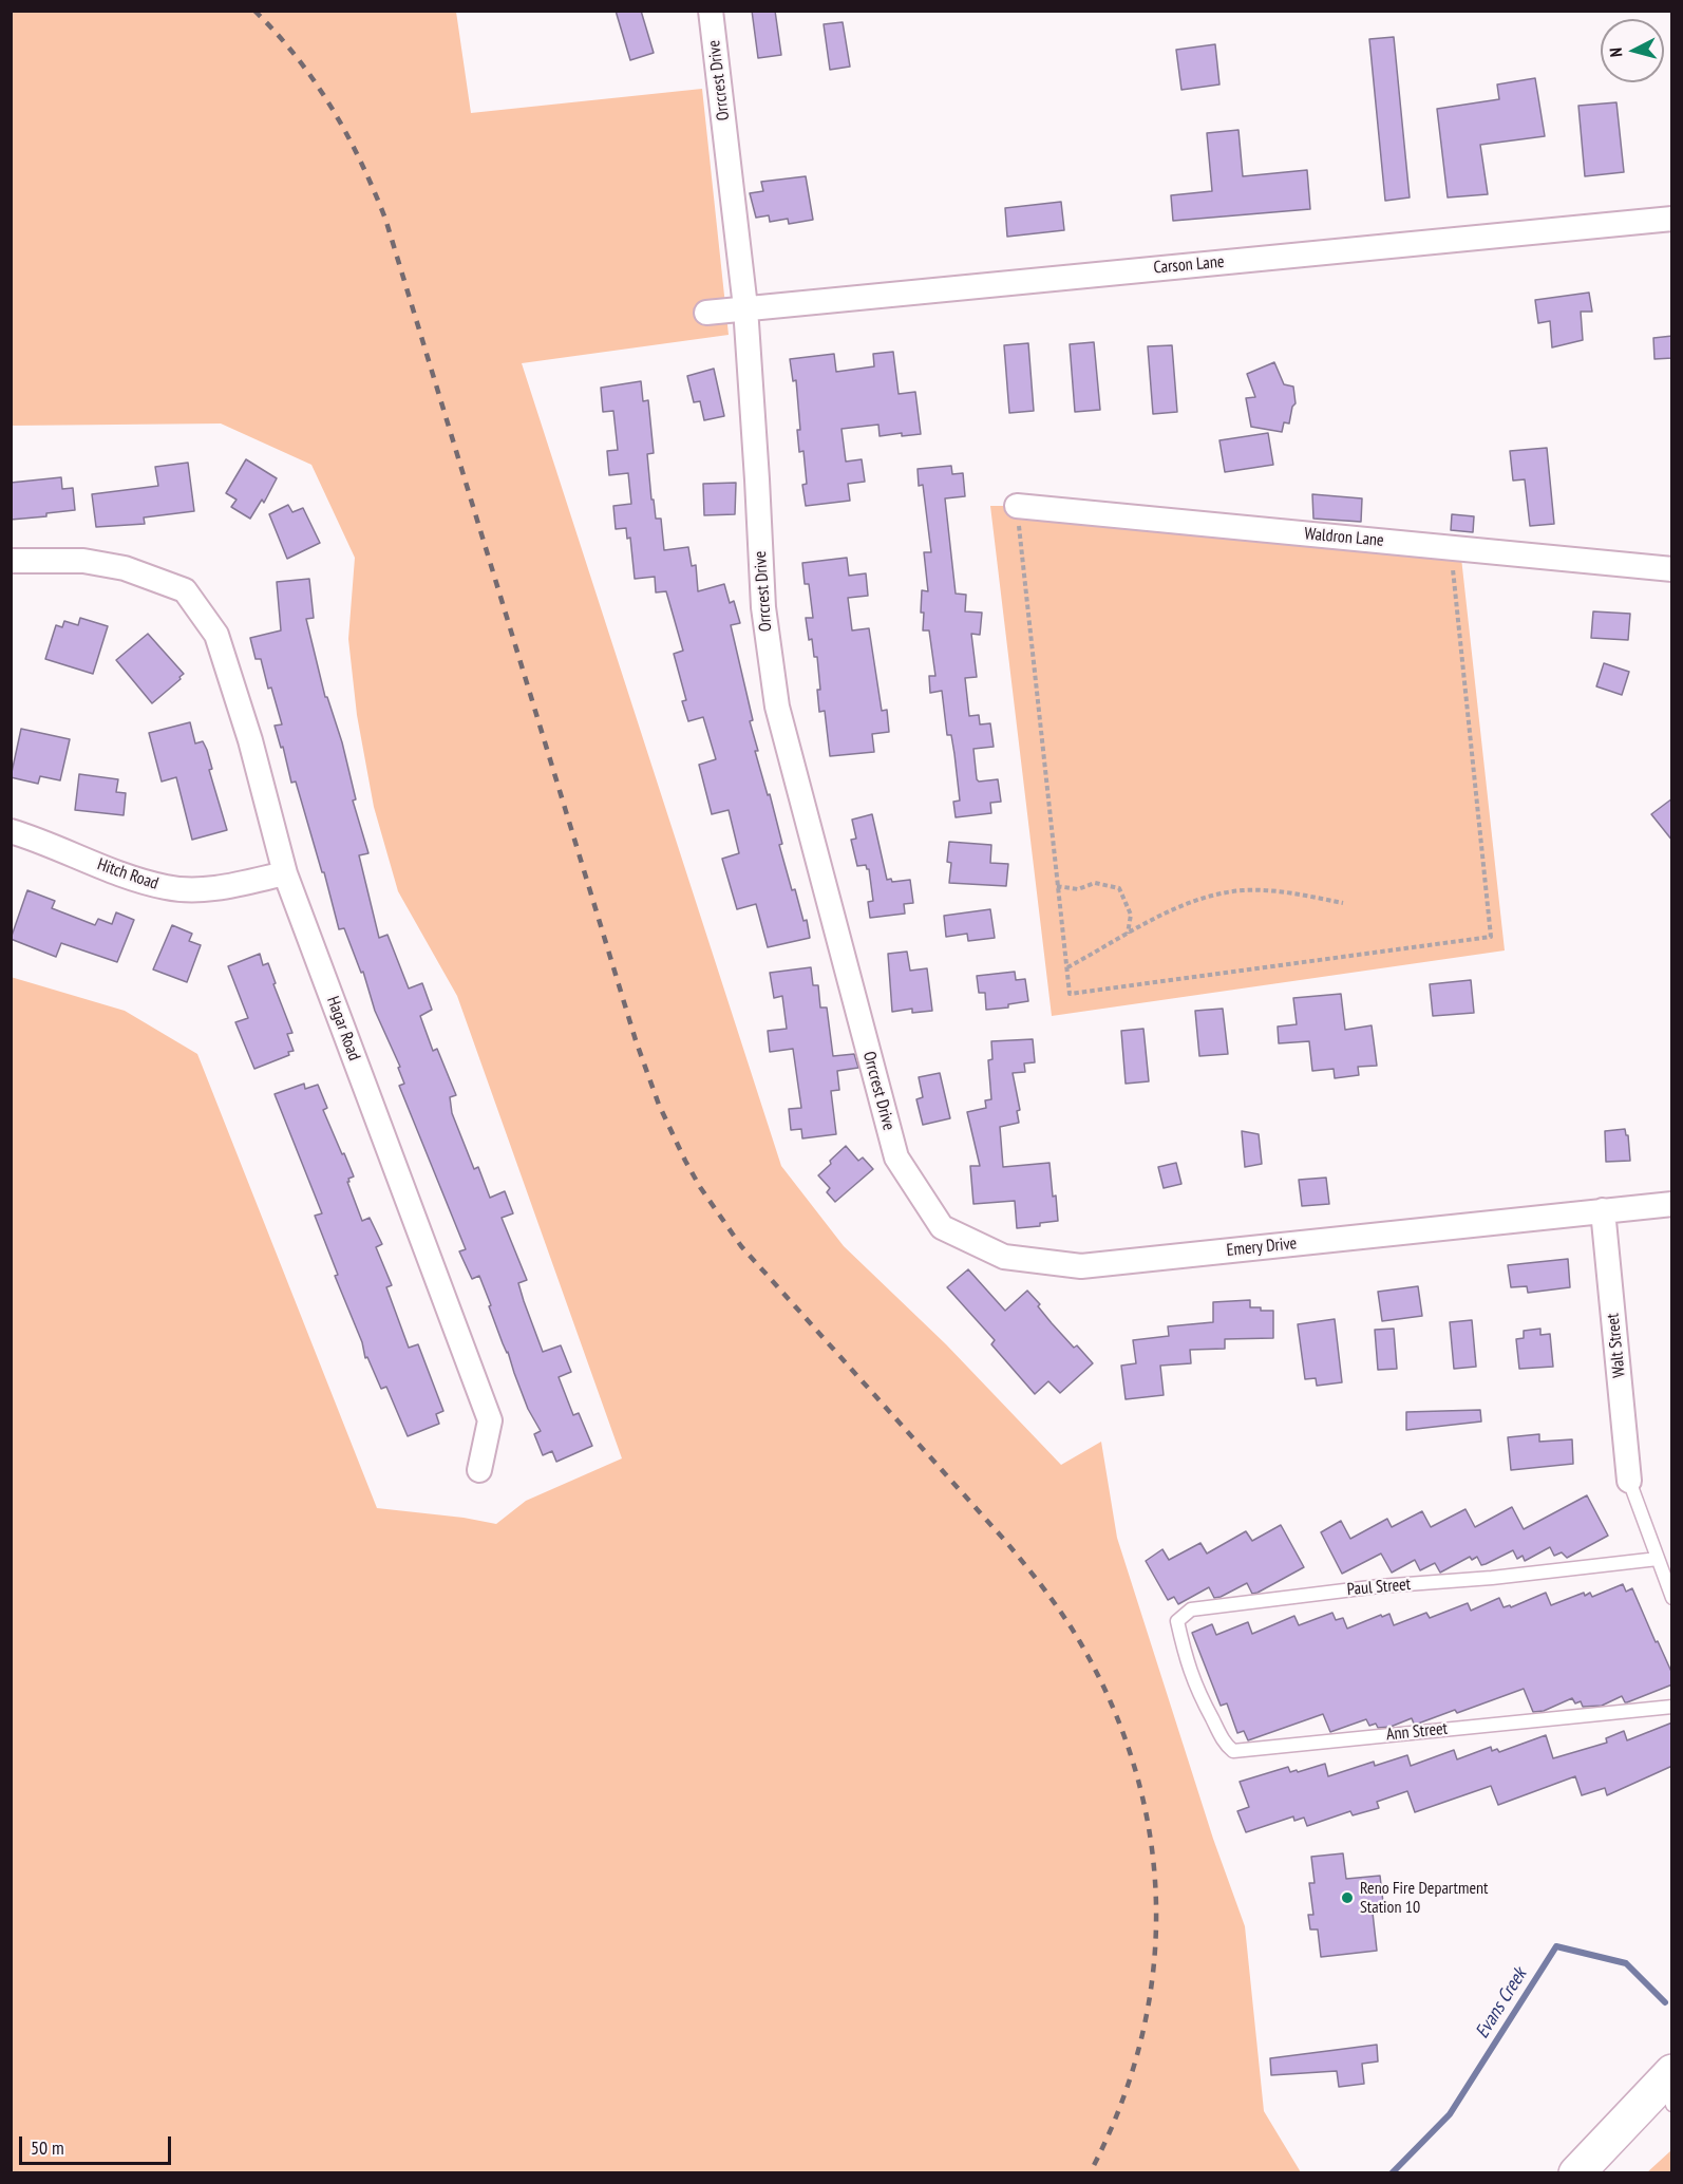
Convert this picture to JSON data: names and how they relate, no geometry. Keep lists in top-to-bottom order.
{
  "streets": {
    "street": [
      "Orrcrest Drive",
      "Carson Lane",
      "Waldron Lane",
      "Hitch Road",
      "Hagar Road",
      "Emery Drive",
      "Walt Street"
    ],
    "lane": ["Paul Street", "Ann Street"]
  },
  "crossings": [
    ["Orrcrest Drive", "Carson Lane"],
    ["Orrcrest Drive", "Emery Drive"],
    ["Hitch Road", "Hagar Road"],
    ["Emery Drive", "Walt Street"],
    ["Paul Street", "Ann Street"]
  ],
  "water": ["Evans Creek"],
  "places": ["Reno Fire Department Station 10"],
  "scale_bar": "50 m",
  "north": "left"
}
